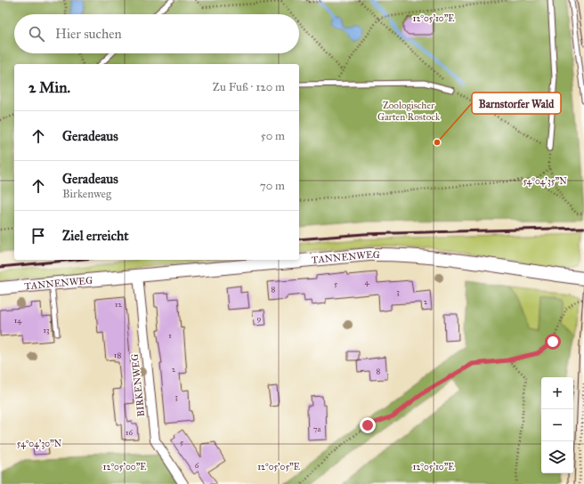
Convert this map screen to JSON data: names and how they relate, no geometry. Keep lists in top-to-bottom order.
{
  "streets": {
    "street": ["TANNENWEG", "BIRKENWEG"]
  },
  "crossings": [
    ["TANNENWEG", "BIRKENWEG"]
  ],
  "parks": ["Zoologischer Garten Rostock"],
  "places": ["Barnstorfer Wald"],
  "house_numbers": [
    "4",
    "5",
    "8",
    "3",
    "2",
    "12",
    "9",
    "14",
    "13",
    "1",
    "18",
    "2",
    "8",
    "3",
    "7a",
    "16",
    "5",
    "6"
  ],
  "page": {
    "search": "Hier suchen",
    "heading": ["2 Min.", "Zu Fuß · 120 m"],
    "list": [
      ["Geradeaus", "50 m"],
      ["Geradeaus", "Birkenweg", "70 m"],
      "Ziel erreicht"
    ],
    "map_buttons": ["+", "−"]
  },
  "coordinates": [
    "12°05'10\"E",
    "54°04'35\"N",
    "54°04'30\"N",
    "12°05'00\"E",
    "12°05'05\"E"
  ]
}
